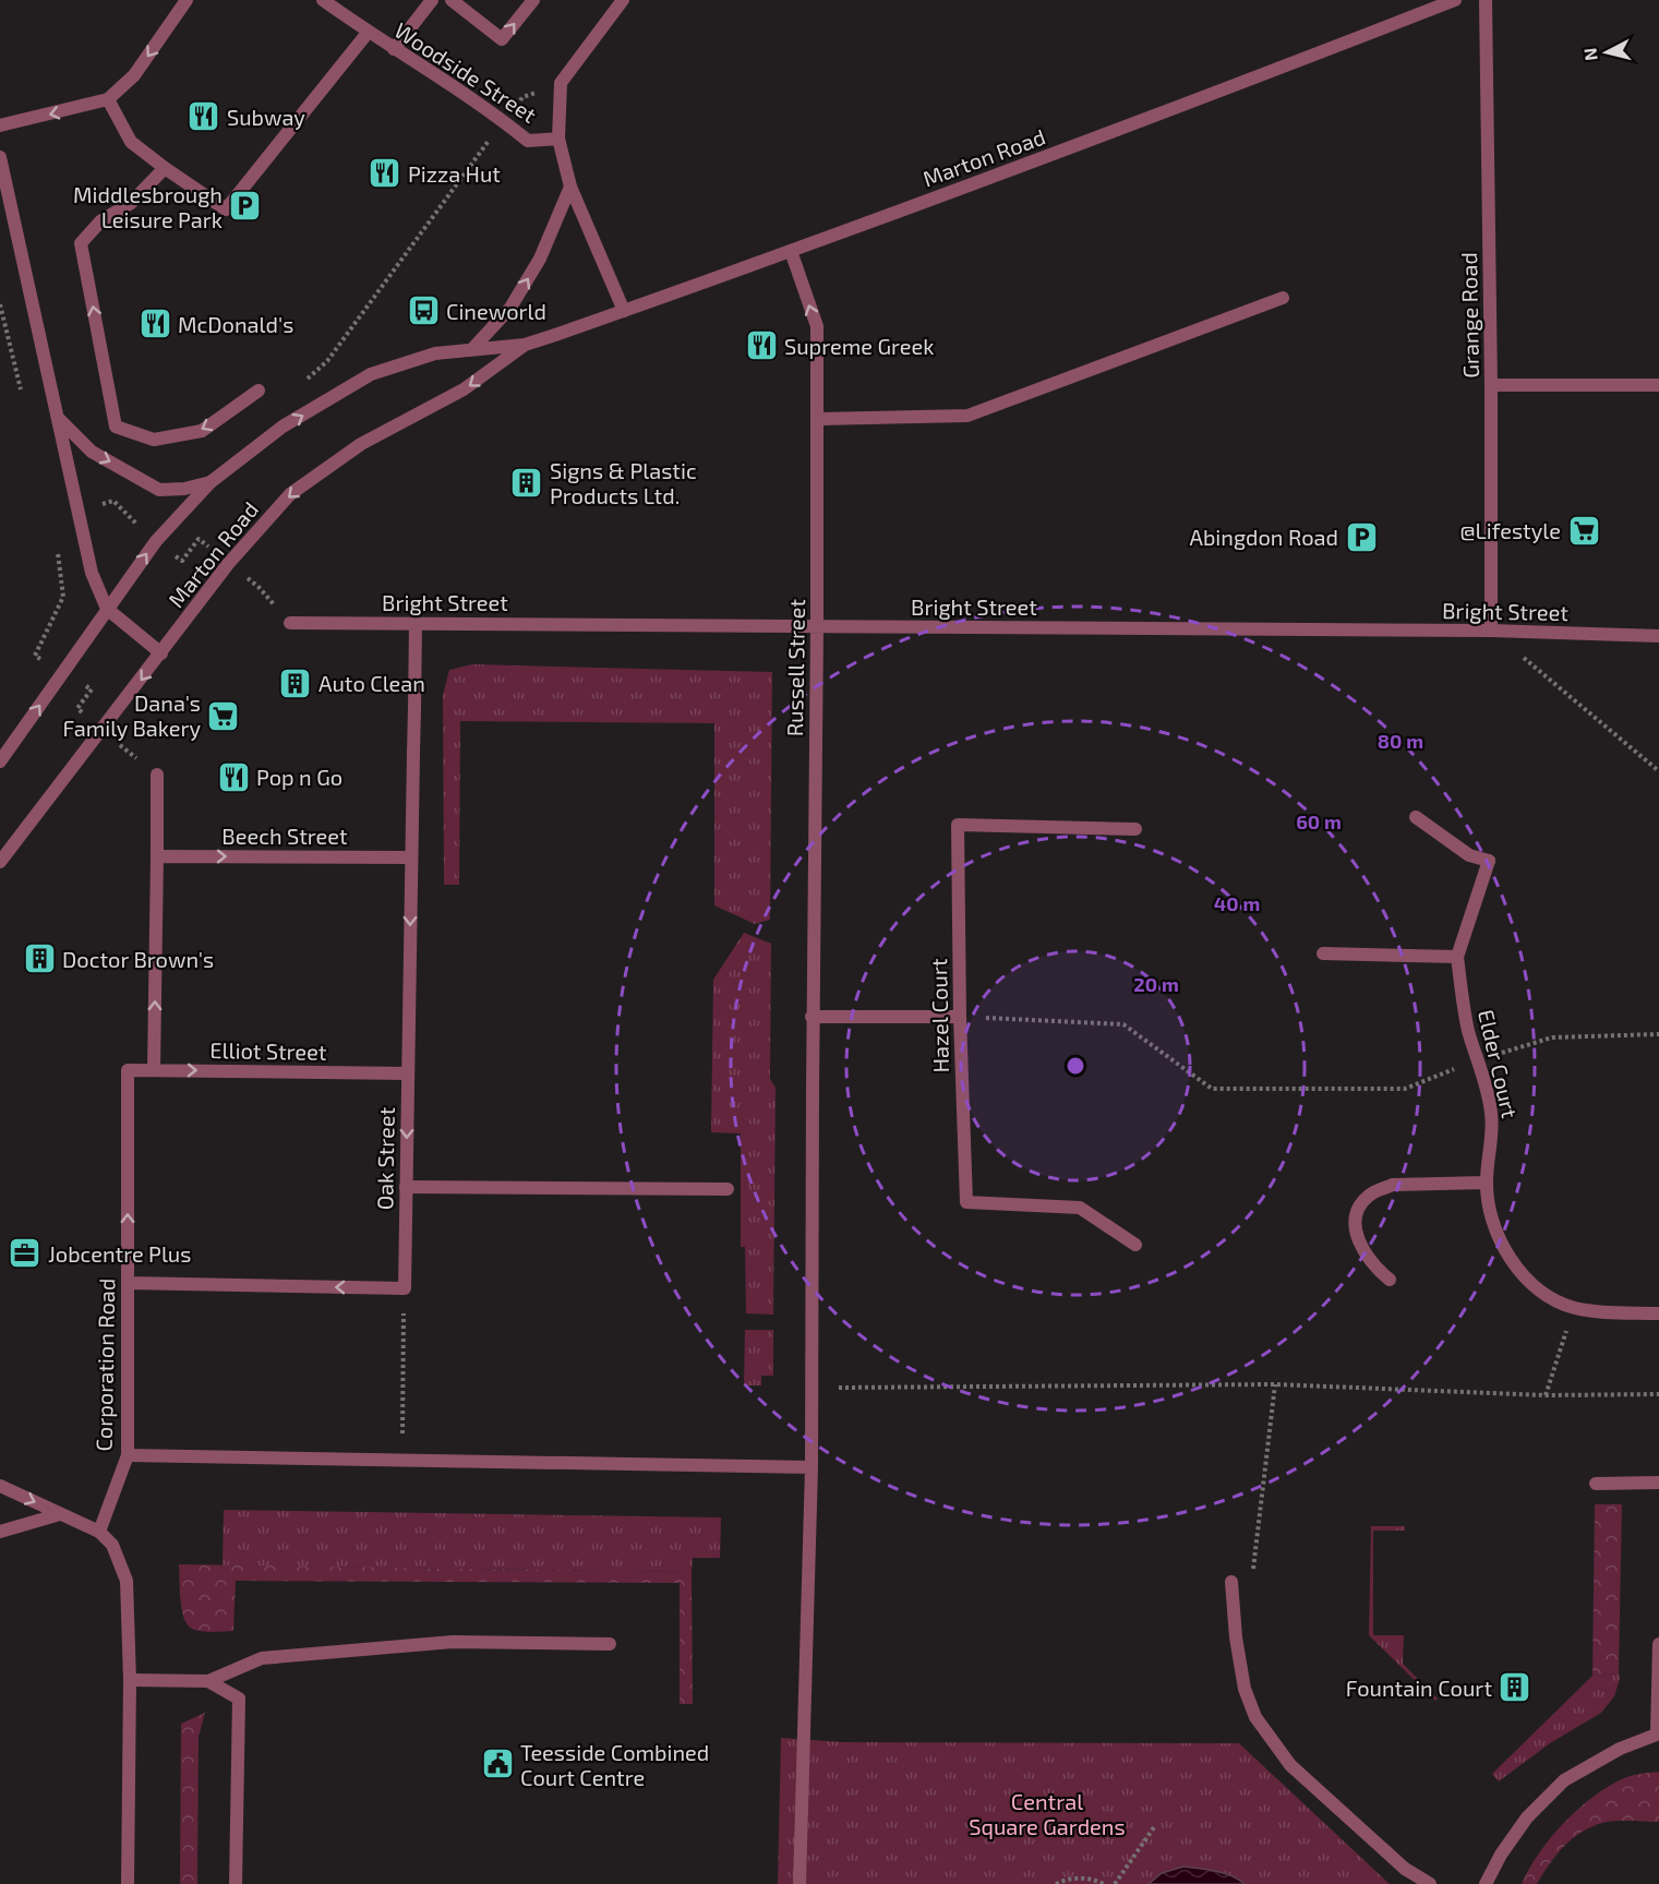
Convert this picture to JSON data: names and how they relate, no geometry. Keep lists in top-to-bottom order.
{
  "streets": {
    "street": [
      "Woodside Street",
      "Marton Road",
      "Grange Road",
      "Bright Street",
      "Russell Street",
      "Beech Street",
      "Hazel Court",
      "Elliot Street",
      "Elder Court",
      "Oak Street",
      "Corporation Road"
    ]
  },
  "crossings": [
    ["Marton Road", "Russell Street"],
    ["Grange Road", "Bright Street"],
    ["Bright Street", "Russell Street"],
    ["Bright Street", "Oak Street"],
    ["Beech Street", "Oak Street"],
    ["Elliot Street", "Oak Street"],
    ["Elliot Street", "Corporation Road"]
  ],
  "one_way": [
    "Beech Street",
    "Elliot Street",
    "Oak Street",
    "Corporation Road"
  ],
  "parks": ["Central Square Gardens"],
  "places": {
    "restaurant": [
      "Subway",
      "Pizza Hut",
      "McDonald's",
      "Supreme Greek",
      "Pop n Go"
    ],
    "parking": ["Middlesbrough Leisure Park", "Abingdon Road"],
    "bus stop": ["Cineworld"],
    "building": [
      "Signs & Plastic Products Ltd.",
      "Auto Clean",
      "Doctor Brown's",
      "Fountain Court"
    ],
    "supermarket": ["@Lifestyle", "Dana's Family Bakery"],
    "office": ["Jobcentre Plus"],
    "public building": ["Teesside Combined Court Centre"]
  },
  "north": "left",
  "rings": [
    "80 m",
    "60 m",
    "40 m",
    "20 m"
  ]
}
